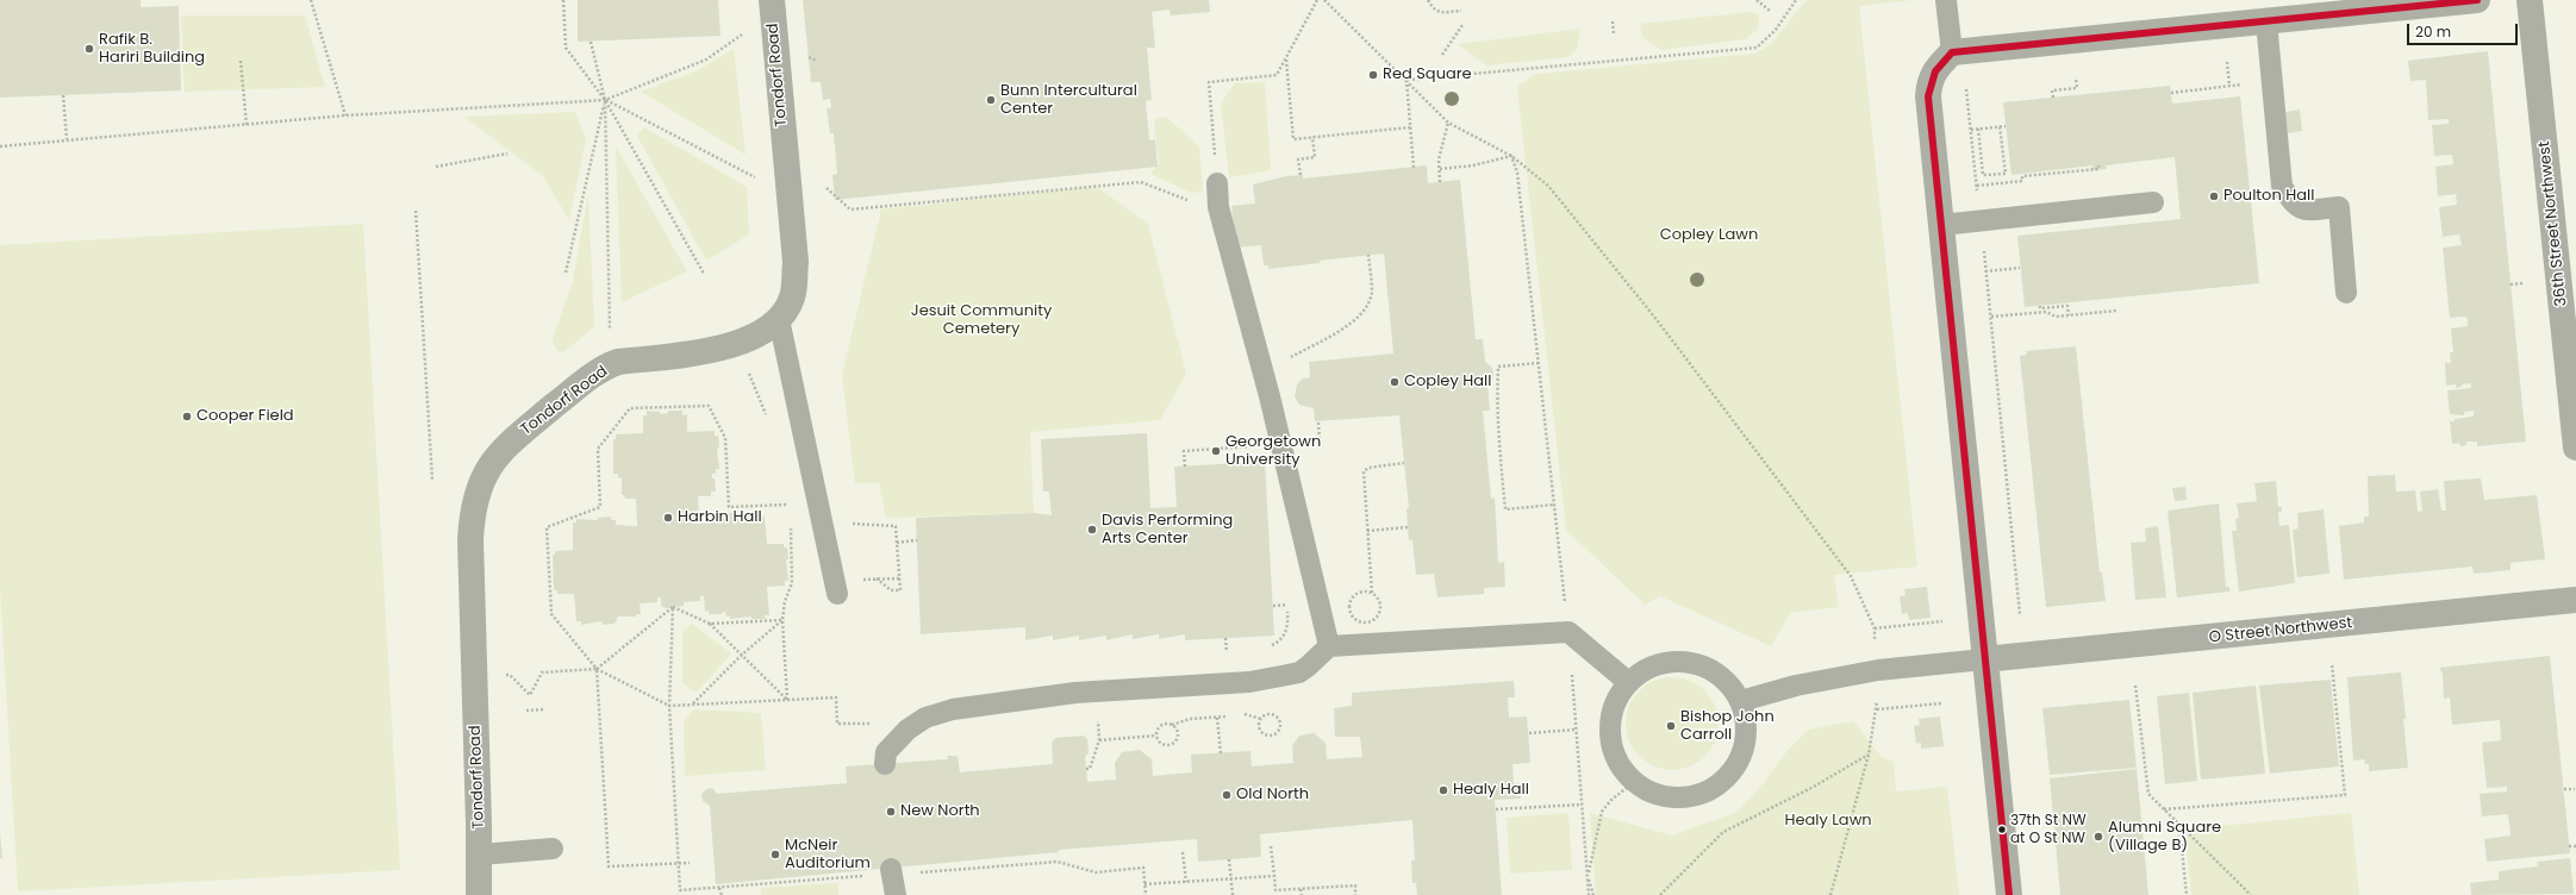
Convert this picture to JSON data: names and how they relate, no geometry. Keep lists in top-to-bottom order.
{
  "streets": {
    "street": ["Tondorf Road", "36th Street Northwest", "O Street Northwest"]
  },
  "parks": ["Copley Lawn", "Jesuit Community Cemetery", "Healy Lawn"],
  "places": [
    "Rafik B. Hariri Building",
    "Red Square",
    "Bunn Intercultural Center",
    "Poulton Hall",
    "Copley Hall",
    "Cooper Field",
    "Georgetown University",
    "Harbin Hall",
    "Davis Performing Arts Center",
    "Bishop John Carroll",
    "Healy Hall",
    "Old North",
    "New North",
    "37th St NW at O St NW",
    "Alumni Square (Village B)",
    "McNeir Auditorium"
  ],
  "scale_bar": "20 m"
}
